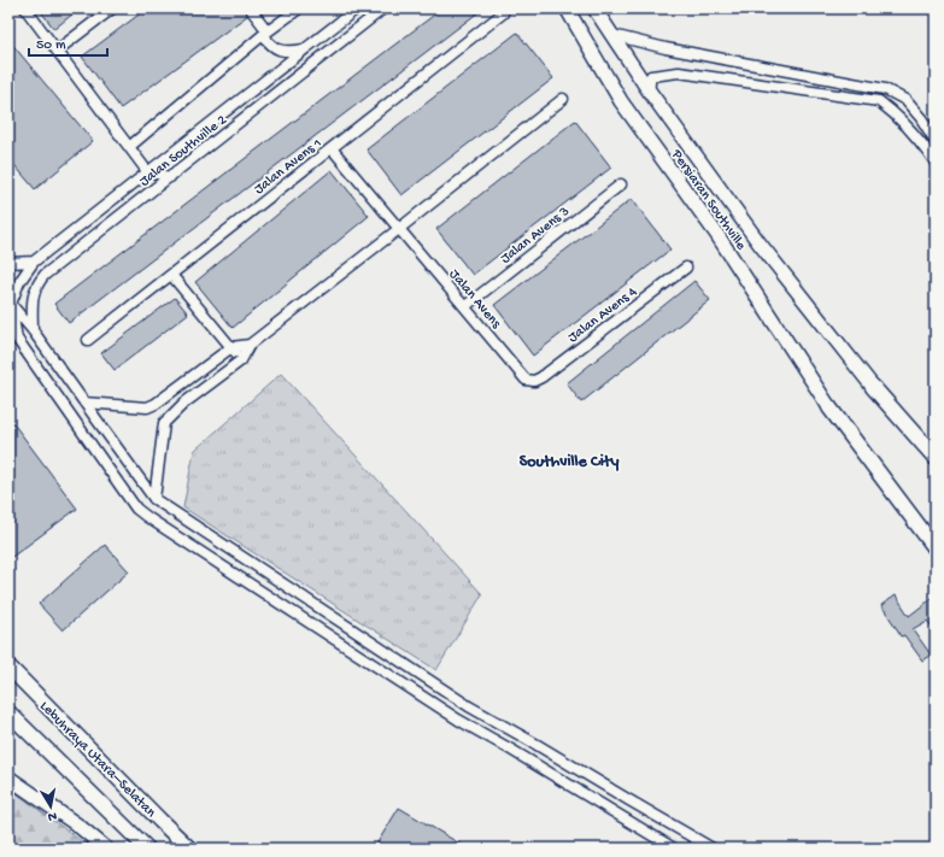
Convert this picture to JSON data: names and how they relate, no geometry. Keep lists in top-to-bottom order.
{
  "streets": {
    "highway": ["Lebuhraya Utara–Selatan"],
    "main road": ["Persiaran Southville"],
    "street": [
      "Jalan Southville 2",
      "Jalan Avens 1",
      "Jalan Avens 3",
      "Jalan Avens",
      "Jalan Avens 4"
    ]
  },
  "crossings": [
    ["Jalan Avens 1", "Jalan Avens"],
    ["Jalan Avens 3", "Jalan Avens"],
    ["Jalan Avens", "Jalan Avens 4"]
  ],
  "districts": ["Southville City"],
  "scale_bar": "50 m",
  "north": "bottom"
}
